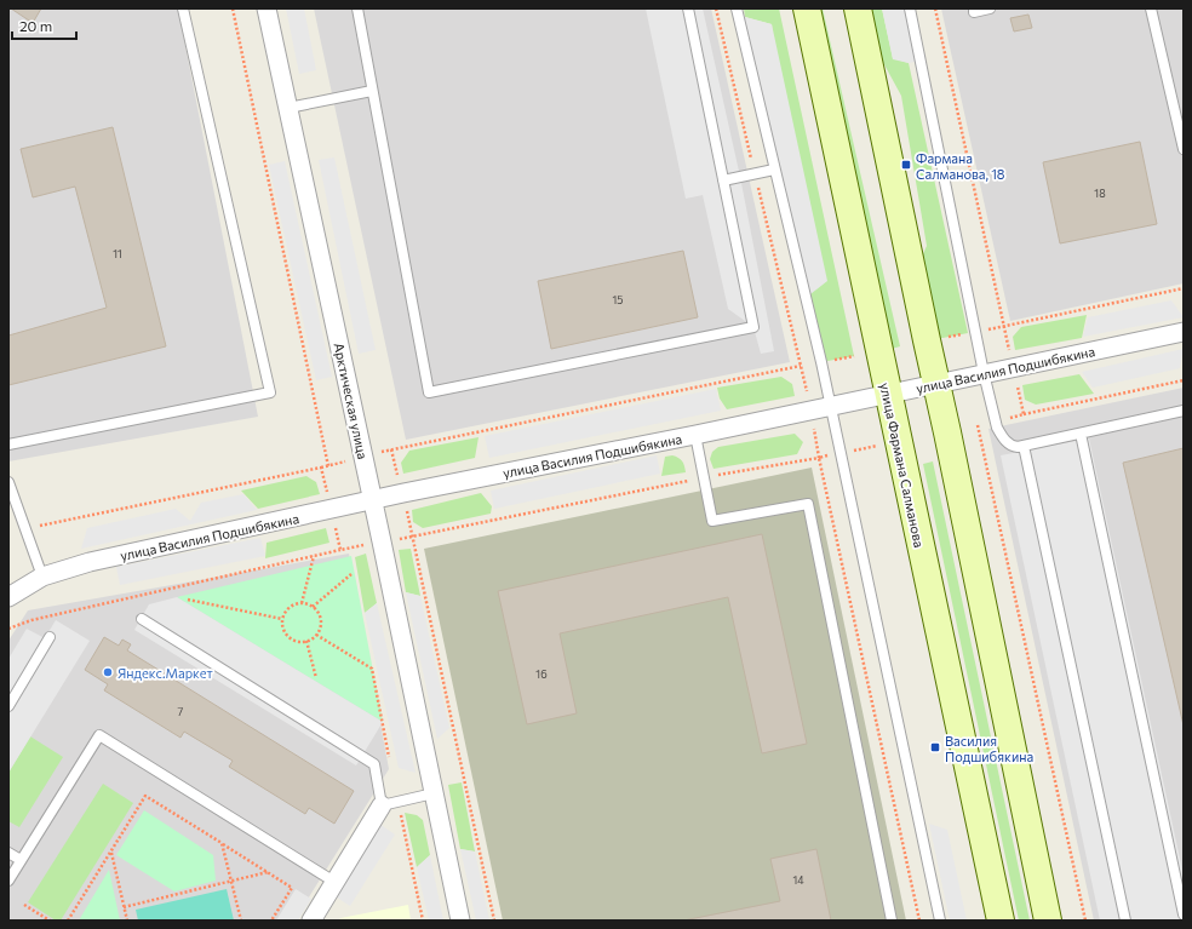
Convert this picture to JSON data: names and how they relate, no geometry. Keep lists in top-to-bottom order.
{
  "streets": {
    "street": ["улица Василия Подшибякина", "Арктическая улица", "улица Фармана Салманова"]
  },
  "crossings": [
    ["улица Василия Подшибякина", "Арктическая улица"],
    ["улица Василия Подшибякина", "улица Фармана Салманова"]
  ],
  "places": {
    "transit": ["Фармана Салманова, 18", "Василия Подшибякина"],
    "other": ["Яндекс.Маркет"]
  },
  "house_numbers": [
    "18",
    "11",
    "15",
    "16",
    "7",
    "14"
  ],
  "scale_bar": "20 m"
}
